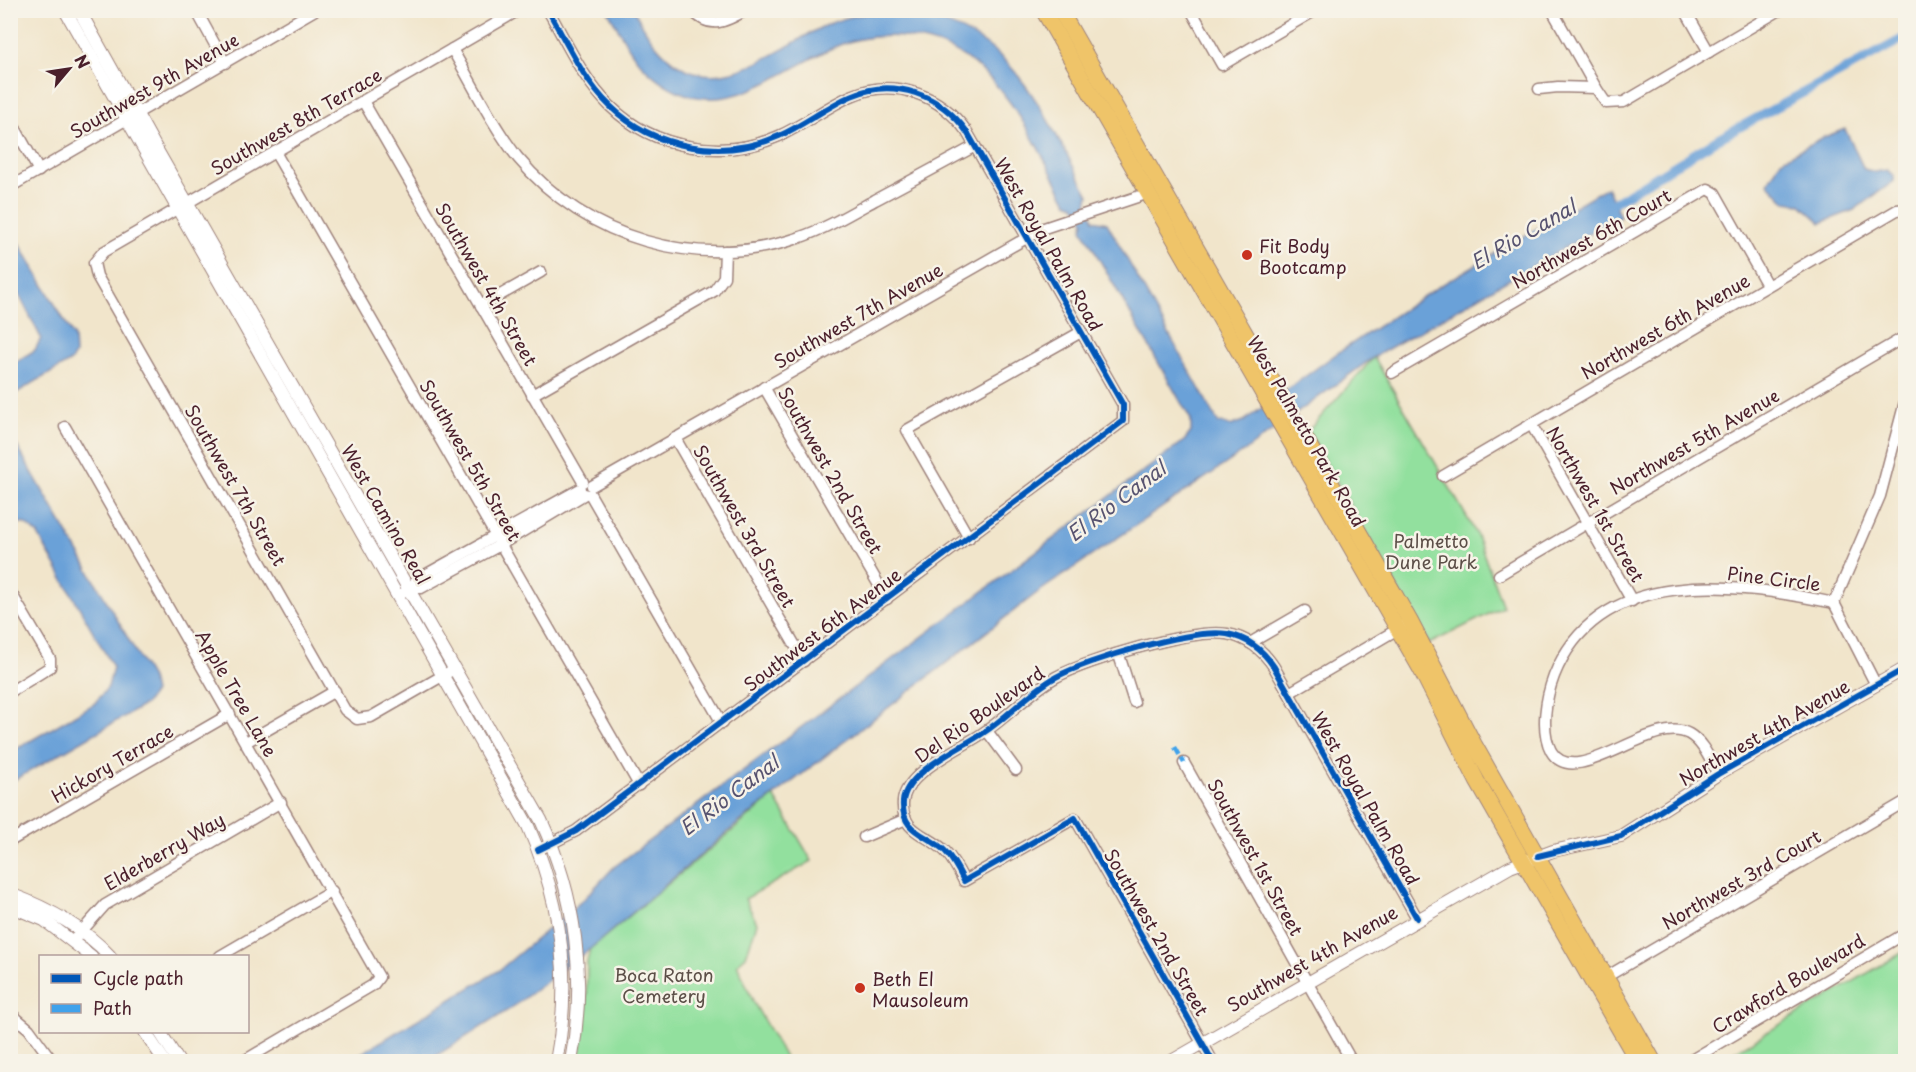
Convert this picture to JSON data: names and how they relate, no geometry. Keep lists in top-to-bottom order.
{
  "streets": {
    "main road": ["West Palmetto Park Road"],
    "street": [
      "Southwest 9th Avenue",
      "Southwest 8th Terrace",
      "Northwest 6th Court",
      "West Royal Palm Road",
      "Southwest 4th Street",
      "Southwest 7th Avenue",
      "Northwest 6th Avenue",
      "Northwest 5th Avenue",
      "Southwest 5th Street",
      "Southwest 2nd Street",
      "Southwest 7th Street",
      "Northwest 1st Street",
      "West Camino Real",
      "Southwest 3rd Street",
      "Pine Circle",
      "Southwest 6th Avenue",
      "Apple Tree Lane",
      "Del Rio Boulevard",
      "Northwest 4th Avenue",
      "Hickory Terrace",
      "Elderberry Way",
      "Southwest 1st Street",
      "Northwest 3rd Court",
      "Southwest 4th Avenue",
      "Crawford Boulevard"
    ]
  },
  "crossings": [
    ["Southwest 9th Avenue", "West Camino Real"],
    ["Southwest 8th Terrace", "Southwest 4th Street"],
    ["Southwest 8th Terrace", "Southwest 5th Street"],
    ["Southwest 8th Terrace", "Southwest 7th Street"],
    ["Southwest 8th Terrace", "West Camino Real"],
    ["Northwest 6th Court", "Northwest 6th Avenue"],
    ["West Royal Palm Road", "Southwest 7th Avenue"],
    ["West Royal Palm Road", "Southwest 6th Avenue"],
    ["West Royal Palm Road", "Del Rio Boulevard"],
    ["West Royal Palm Road", "Southwest 4th Avenue"],
    ["Southwest 4th Street", "Southwest 7th Avenue"],
    ["Southwest 4th Street", "Southwest 6th Avenue"],
    ["Southwest 7th Avenue", "West Palmetto Park Road"],
    ["Southwest 7th Avenue", "Southwest 5th Street"],
    ["Southwest 7th Avenue", "Southwest 2nd Street"],
    ["Southwest 7th Avenue", "West Camino Real"],
    ["Southwest 7th Avenue", "Southwest 3rd Street"],
    ["Northwest 6th Avenue", "Northwest 1st Street"],
    ["West Palmetto Park Road", "Northwest 4th Avenue"],
    ["West Palmetto Park Road", "Northwest 3rd Court"],
    ["West Palmetto Park Road", "Southwest 4th Avenue"],
    ["Northwest 5th Avenue", "Northwest 1st Street"],
    ["Southwest 5th Street", "Southwest 6th Avenue"],
    ["Southwest 2nd Street", "Southwest 6th Avenue"],
    ["Southwest 2nd Street", "Del Rio Boulevard"],
    ["Southwest 2nd Street", "Southwest 4th Avenue"],
    ["Southwest 7th Street", "West Camino Real"],
    ["Northwest 1st Street", "Pine Circle"],
    ["West Camino Real", "Southwest 6th Avenue"],
    ["Southwest 3rd Street", "Southwest 6th Avenue"],
    ["Pine Circle", "Northwest 4th Avenue"],
    ["Apple Tree Lane", "Hickory Terrace"],
    ["Apple Tree Lane", "Elderberry Way"],
    ["Northwest 4th Avenue", "Southwest 4th Avenue"],
    ["Southwest 1st Street", "Southwest 4th Avenue"]
  ],
  "water": ["El Rio Canal"],
  "parks": ["Palmetto Dune Park", "Boca Raton Cemetery"],
  "places": ["Fit Body Bootcamp", "Beth El Mausoleum"],
  "legend": ["Cycle path", "Path"],
  "north": "top right"
}
